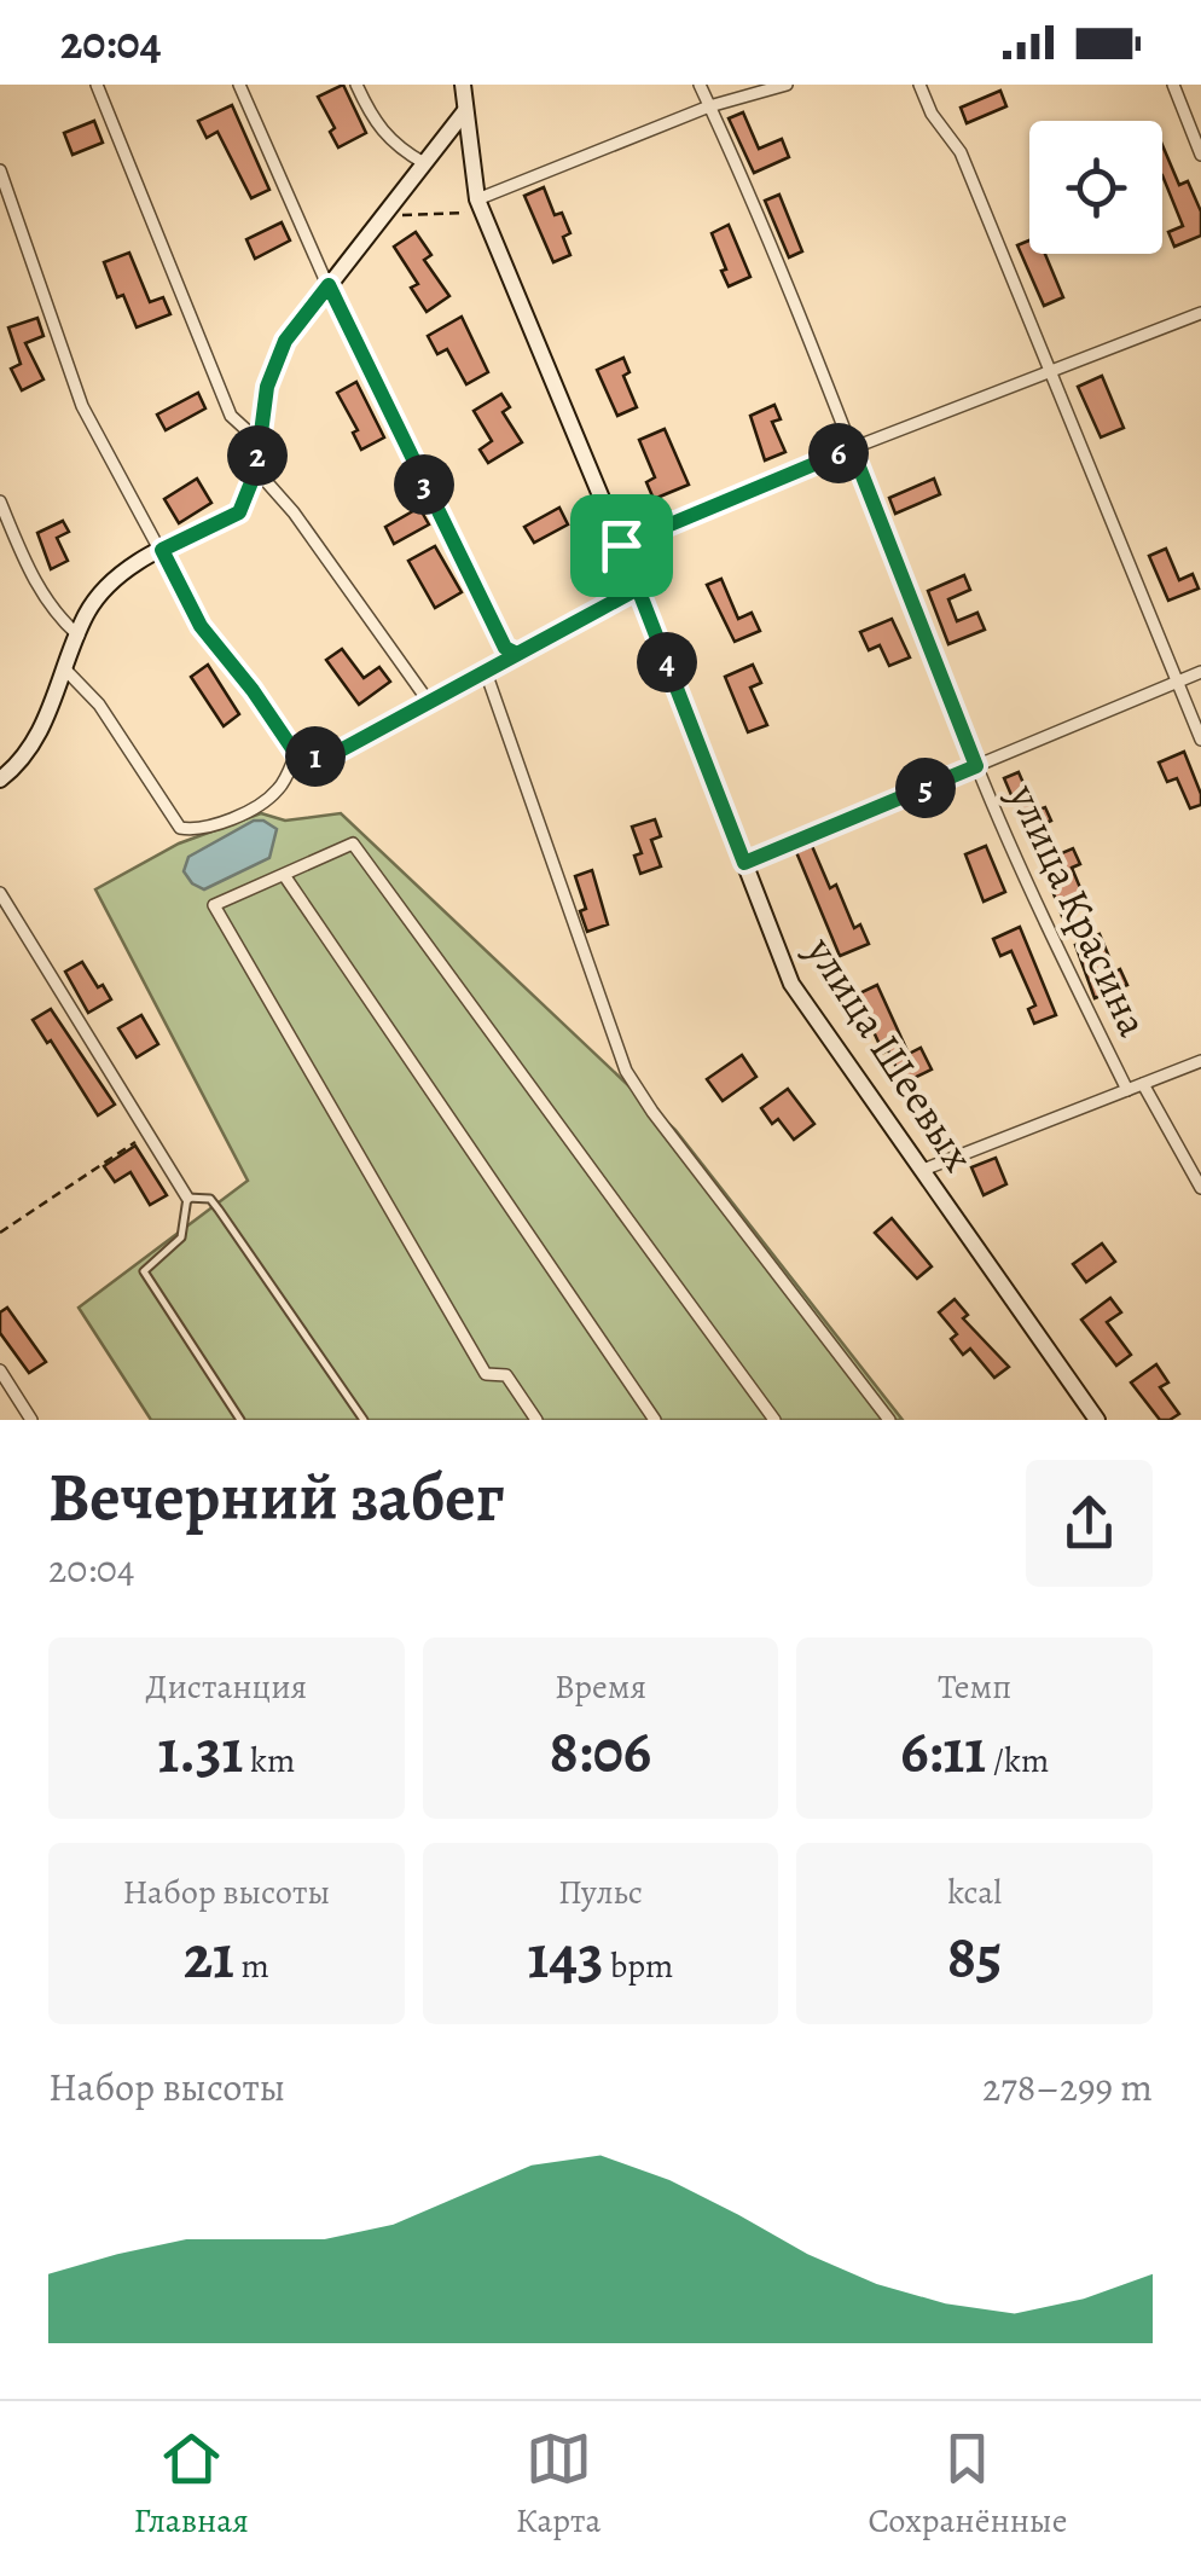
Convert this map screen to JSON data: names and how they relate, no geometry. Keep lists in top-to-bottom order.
{
  "streets": {
    "main road": ["улица Шеевых"],
    "street": ["улица Красина"]
  },
  "page": {
    "status": "20:04",
    "pins": [
      "6",
      "2",
      "3",
      "4",
      "1",
      "5"
    ],
    "heading": ["Вечерний забег", "20:04"],
    "stats": [
      ["Дистанция", "1.31 km"],
      ["Время", "8:06"],
      ["Темп", "6:11 /km"],
      ["Набор высоты", "21 m"],
      ["Пульс", "143 bpm"],
      ["kcal", "85"]
    ],
    "chart": ["Набор высоты", "278–299 m"],
    "tabs": ["Главная", "Карта", "Сохранённые"]
  }
}
